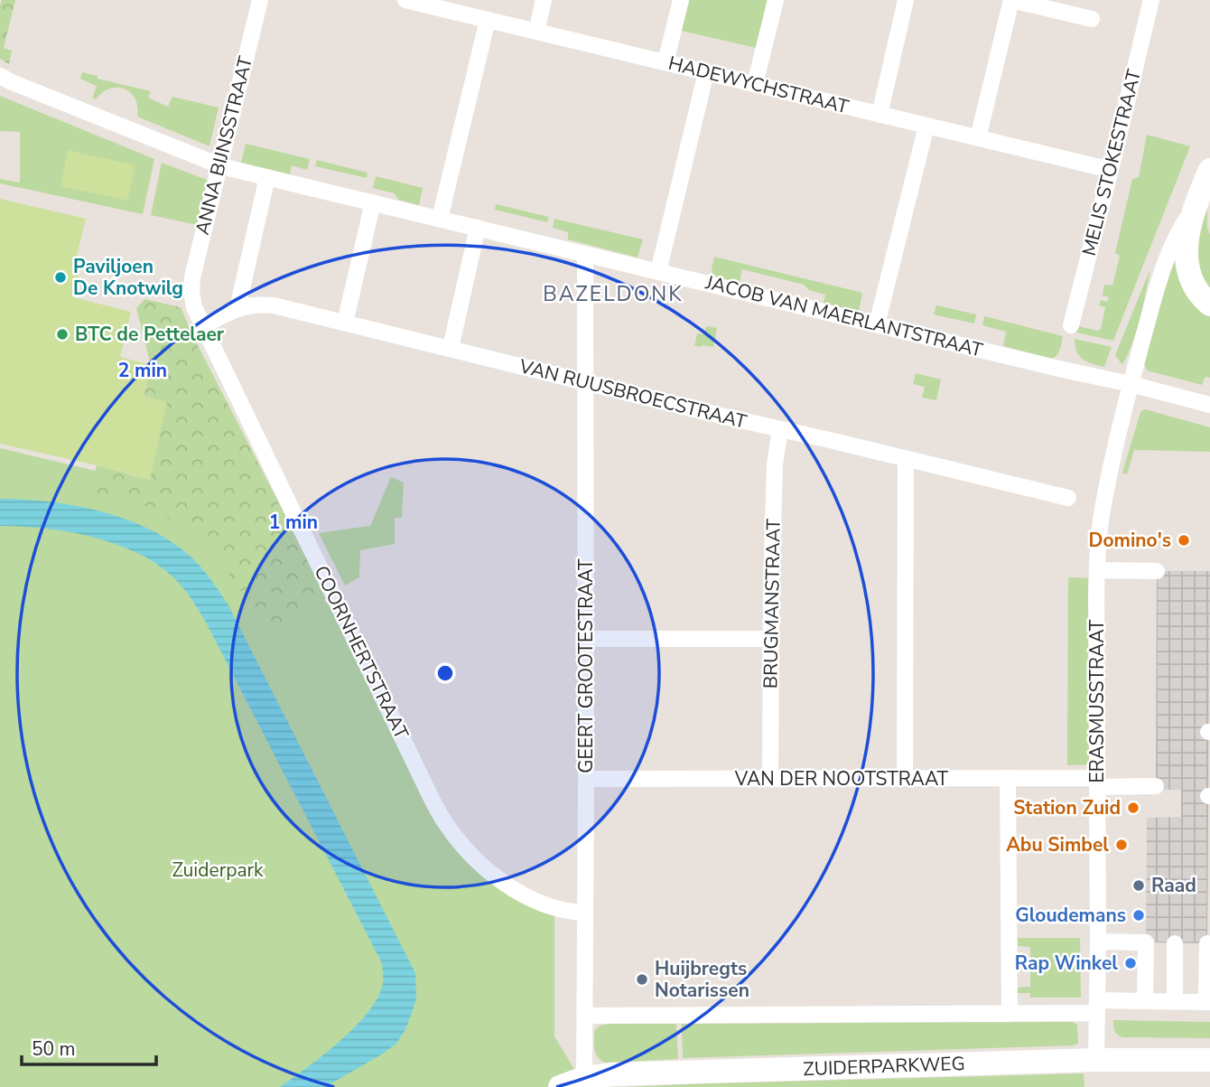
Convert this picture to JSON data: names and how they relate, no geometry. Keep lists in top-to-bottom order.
{
  "streets": {
    "street": [
      "HADEWYCHSTRAAT",
      "ANNA BIJNSSTRAAT",
      "MELIS STOKESTRAAT",
      "JACOB VAN MAERLANTSTRAAT",
      "VAN RUUSBROECSTRAAT",
      "BRUGMANSTRAAT",
      "COORNHERTSTRAAT",
      "GEERT GROOTESTRAAT",
      "ERASMUSSTRAAT",
      "VAN DER NOOTSTRAAT",
      "ZUIDERPARKWEG"
    ]
  },
  "crossings": [
    ["HADEWYCHSTRAAT", "MELIS STOKESTRAAT"],
    ["ANNA BIJNSSTRAAT", "JACOB VAN MAERLANTSTRAAT"],
    ["ANNA BIJNSSTRAAT", "VAN RUUSBROECSTRAAT"],
    ["ANNA BIJNSSTRAAT", "COORNHERTSTRAAT"],
    ["JACOB VAN MAERLANTSTRAAT", "GEERT GROOTESTRAAT"],
    ["JACOB VAN MAERLANTSTRAAT", "ERASMUSSTRAAT"],
    ["VAN RUUSBROECSTRAAT", "BRUGMANSTRAAT"],
    ["VAN RUUSBROECSTRAAT", "COORNHERTSTRAAT"],
    ["VAN RUUSBROECSTRAAT", "GEERT GROOTESTRAAT"],
    ["BRUGMANSTRAAT", "VAN DER NOOTSTRAAT"],
    ["COORNHERTSTRAAT", "GEERT GROOTESTRAAT"],
    ["GEERT GROOTESTRAAT", "VAN DER NOOTSTRAAT"],
    ["GEERT GROOTESTRAAT", "ZUIDERPARKWEG"],
    ["ERASMUSSTRAAT", "VAN DER NOOTSTRAAT"],
    ["ERASMUSSTRAAT", "ZUIDERPARKWEG"]
  ],
  "districts": ["BAZELDONK"],
  "parks": ["Zuiderpark"],
  "places": [
    "Paviljoen De Knotwilg",
    "BTC de Pettelaer",
    "Domino's",
    "Station Zuid",
    "Abu Simbel",
    "Raad",
    "Gloudemans",
    "Rap Winkel",
    "Huijbregts Notarissen"
  ],
  "scale_bar": "50 m",
  "rings": ["2 min", "1 min"]
}
